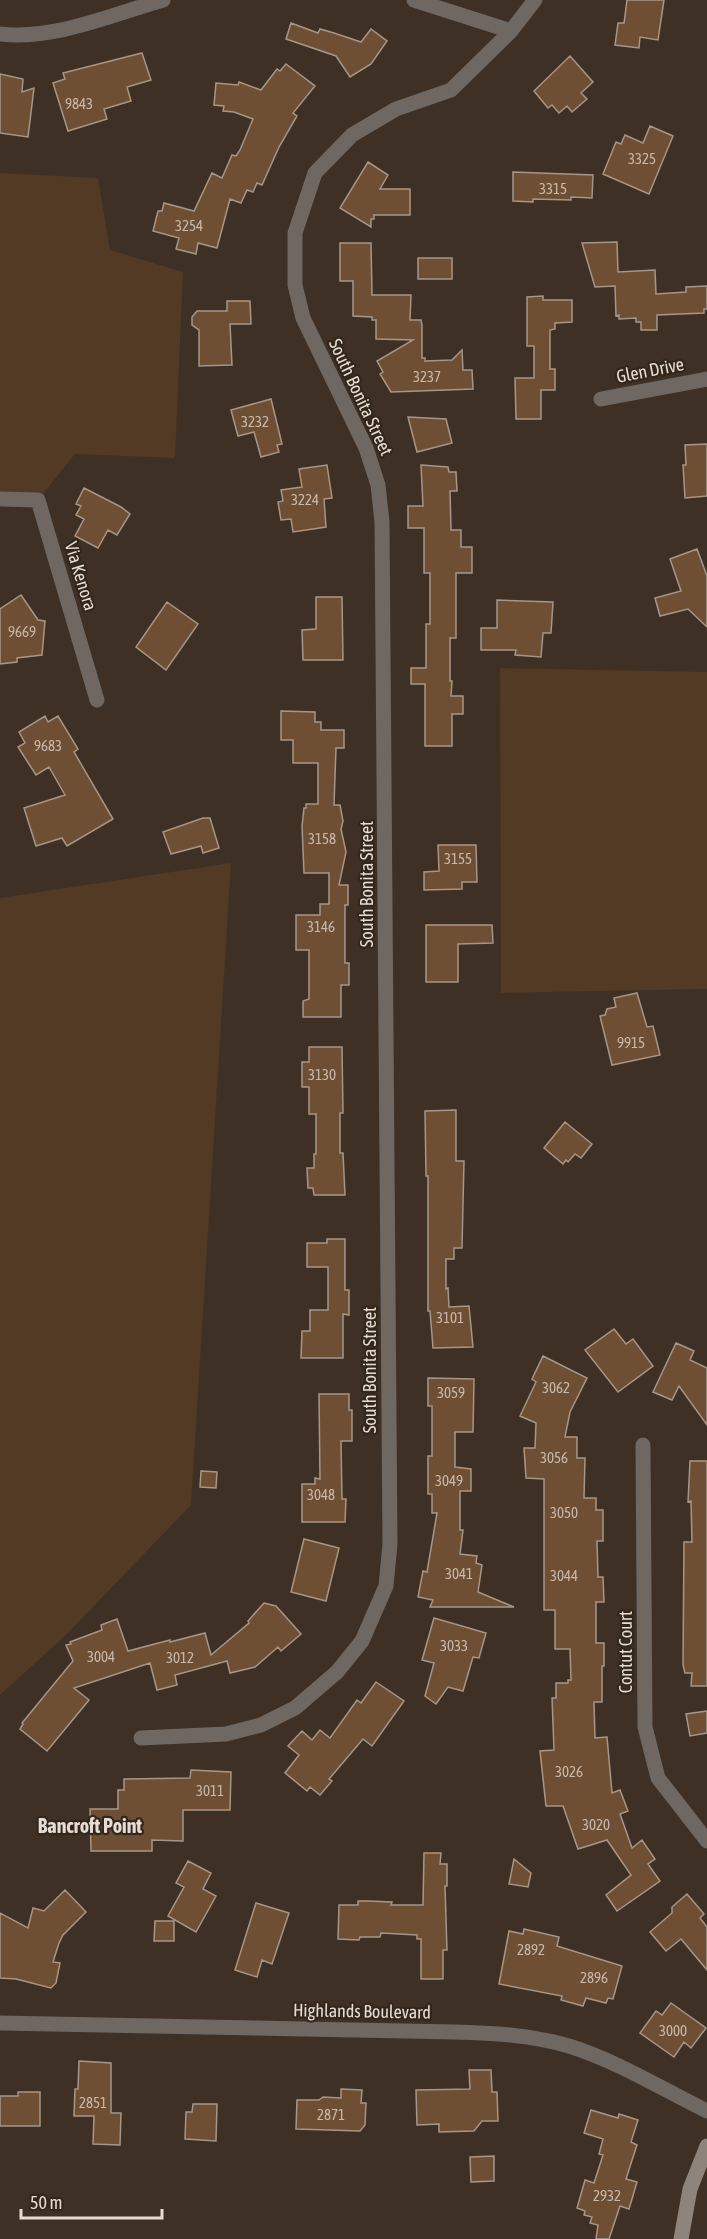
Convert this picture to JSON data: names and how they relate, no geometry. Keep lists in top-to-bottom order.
{
  "streets": {
    "street": [
      "Glen Drive",
      "South Bonita Street",
      "Via Kenora",
      "Contut Court",
      "Highlands Boulevard"
    ]
  },
  "districts": ["Bancroft Point"],
  "house_numbers": [
    "9843",
    "3325",
    "3315",
    "3254",
    "3237",
    "3232",
    "3224",
    "9669",
    "9683",
    "3158",
    "3155",
    "3146",
    "9915",
    "3130",
    "3101",
    "3062",
    "3059",
    "3056",
    "3049",
    "3048",
    "3050",
    "3041",
    "3044",
    "3033",
    "3004",
    "3012",
    "3026",
    "3011",
    "3020",
    "2892",
    "2896",
    "3000",
    "2851",
    "2871",
    "2932"
  ],
  "scale_bar": "50 m"
}
